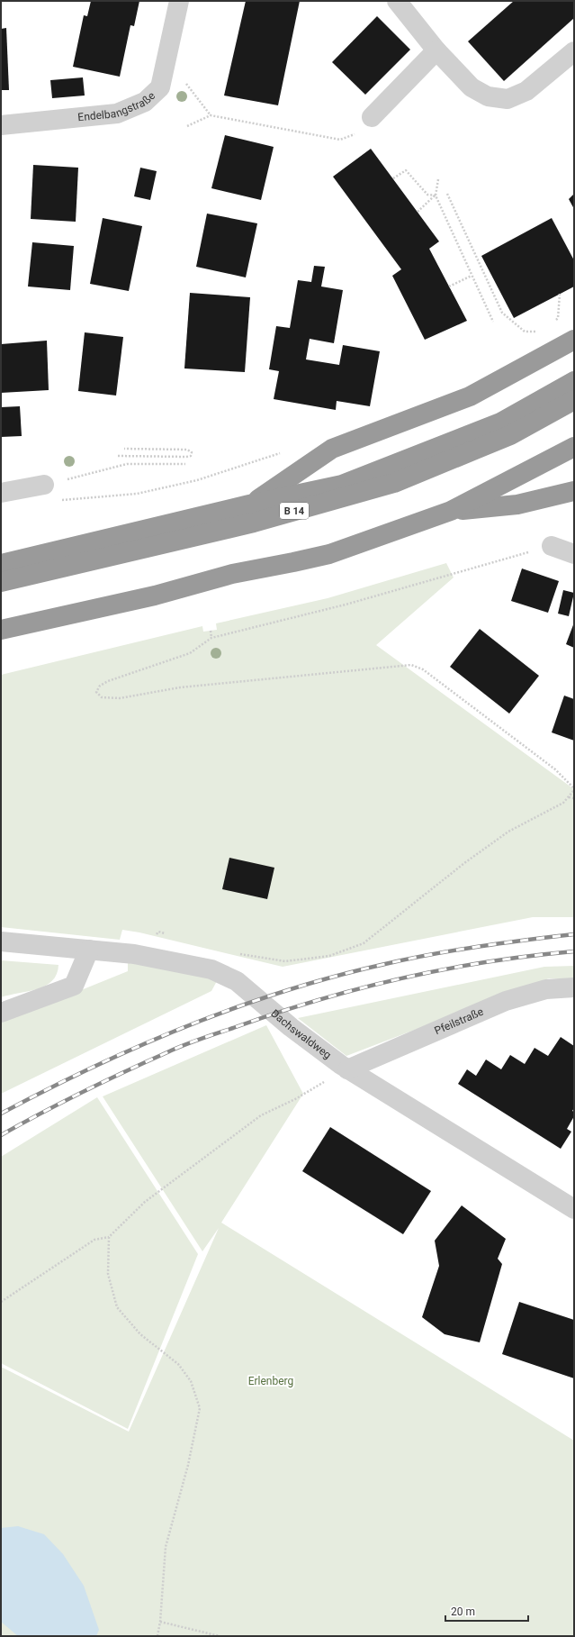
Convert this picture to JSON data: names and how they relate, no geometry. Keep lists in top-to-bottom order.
{
  "streets": {
    "highway": ["B 14"],
    "street": ["Endelbangstraße", "Pfeilstraße", "Dachswaldweg"]
  },
  "crossings": [
    ["Pfeilstraße", "Dachswaldweg"]
  ],
  "parks": ["Erlenberg"],
  "scale_bar": "20 m"
}
